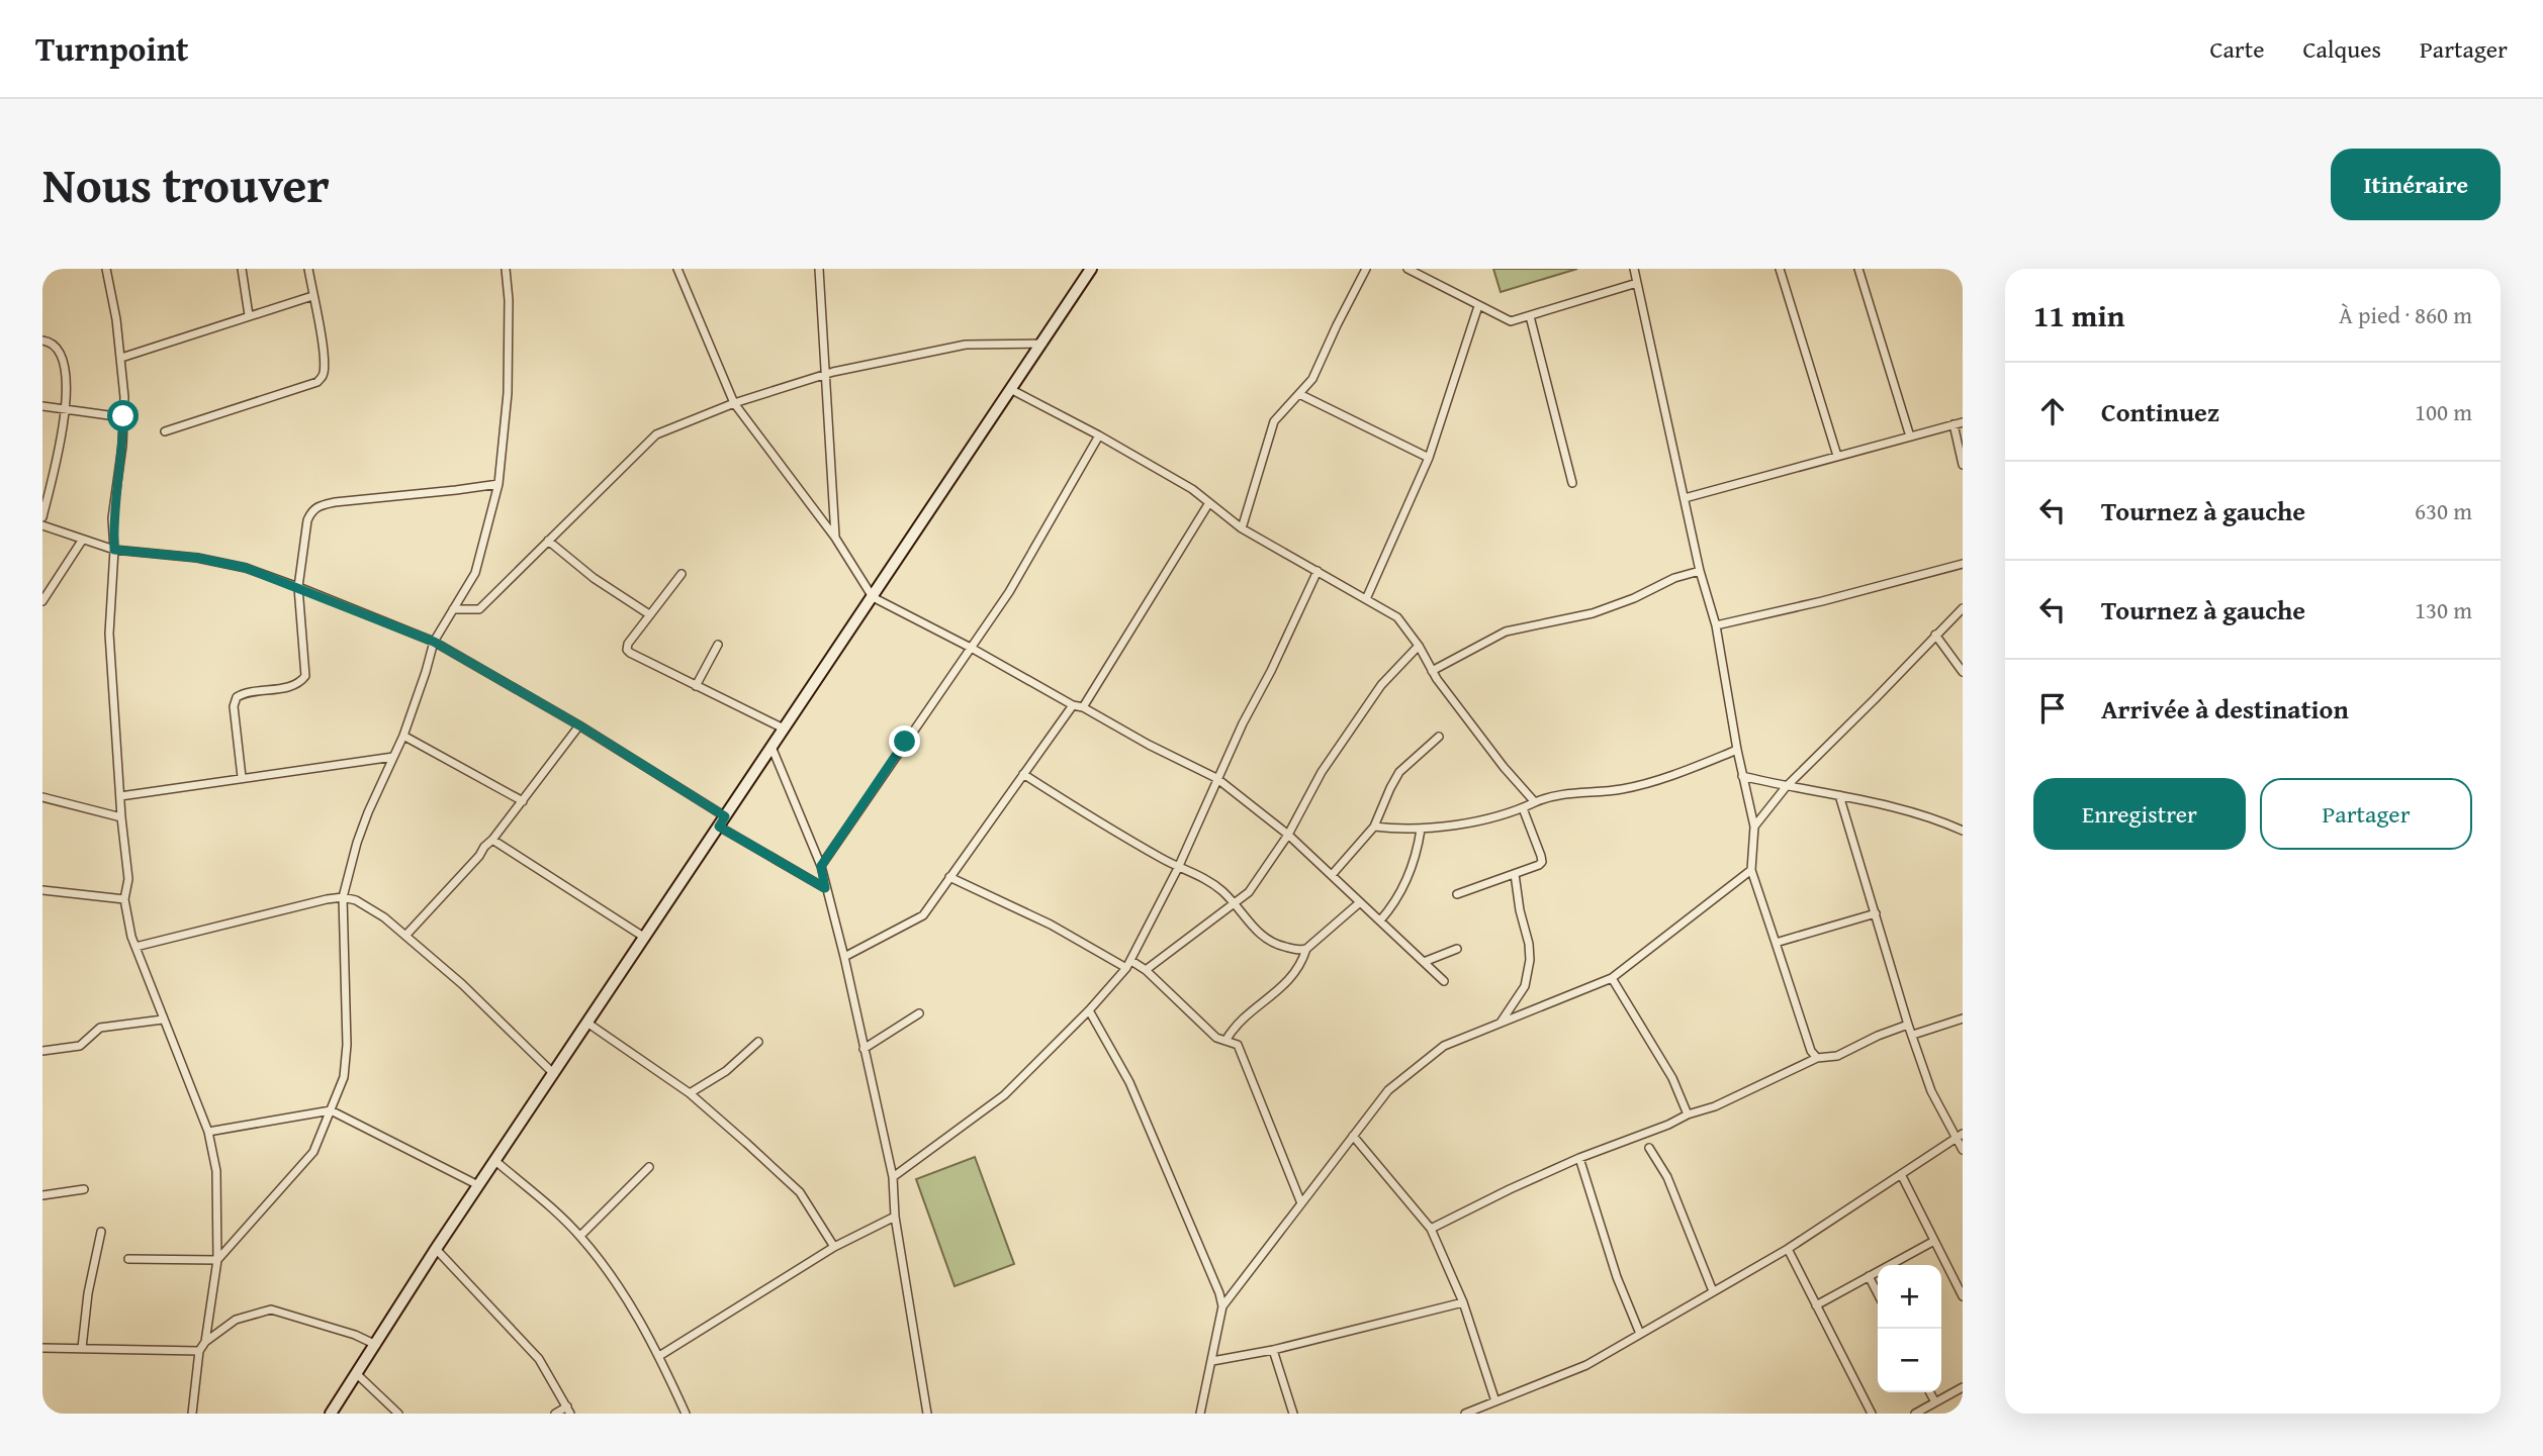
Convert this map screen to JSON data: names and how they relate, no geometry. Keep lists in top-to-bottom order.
{
  "page": {
    "header": "Turnpoint",
    "nav": ["Carte", "Calques", "Partager"],
    "title": "Nous trouver",
    "buttons": [
      "Itinéraire",
      ["Enregistrer", "Partager"]
    ],
    "heading": ["11 min", "À pied · 860 m"],
    "list": [
      ["Continuez", "100 m"],
      ["Tournez à gauche", "630 m"],
      ["Tournez à gauche", "130 m"],
      "Arrivée à destination"
    ],
    "map_buttons": ["+", "−"]
  }
}
